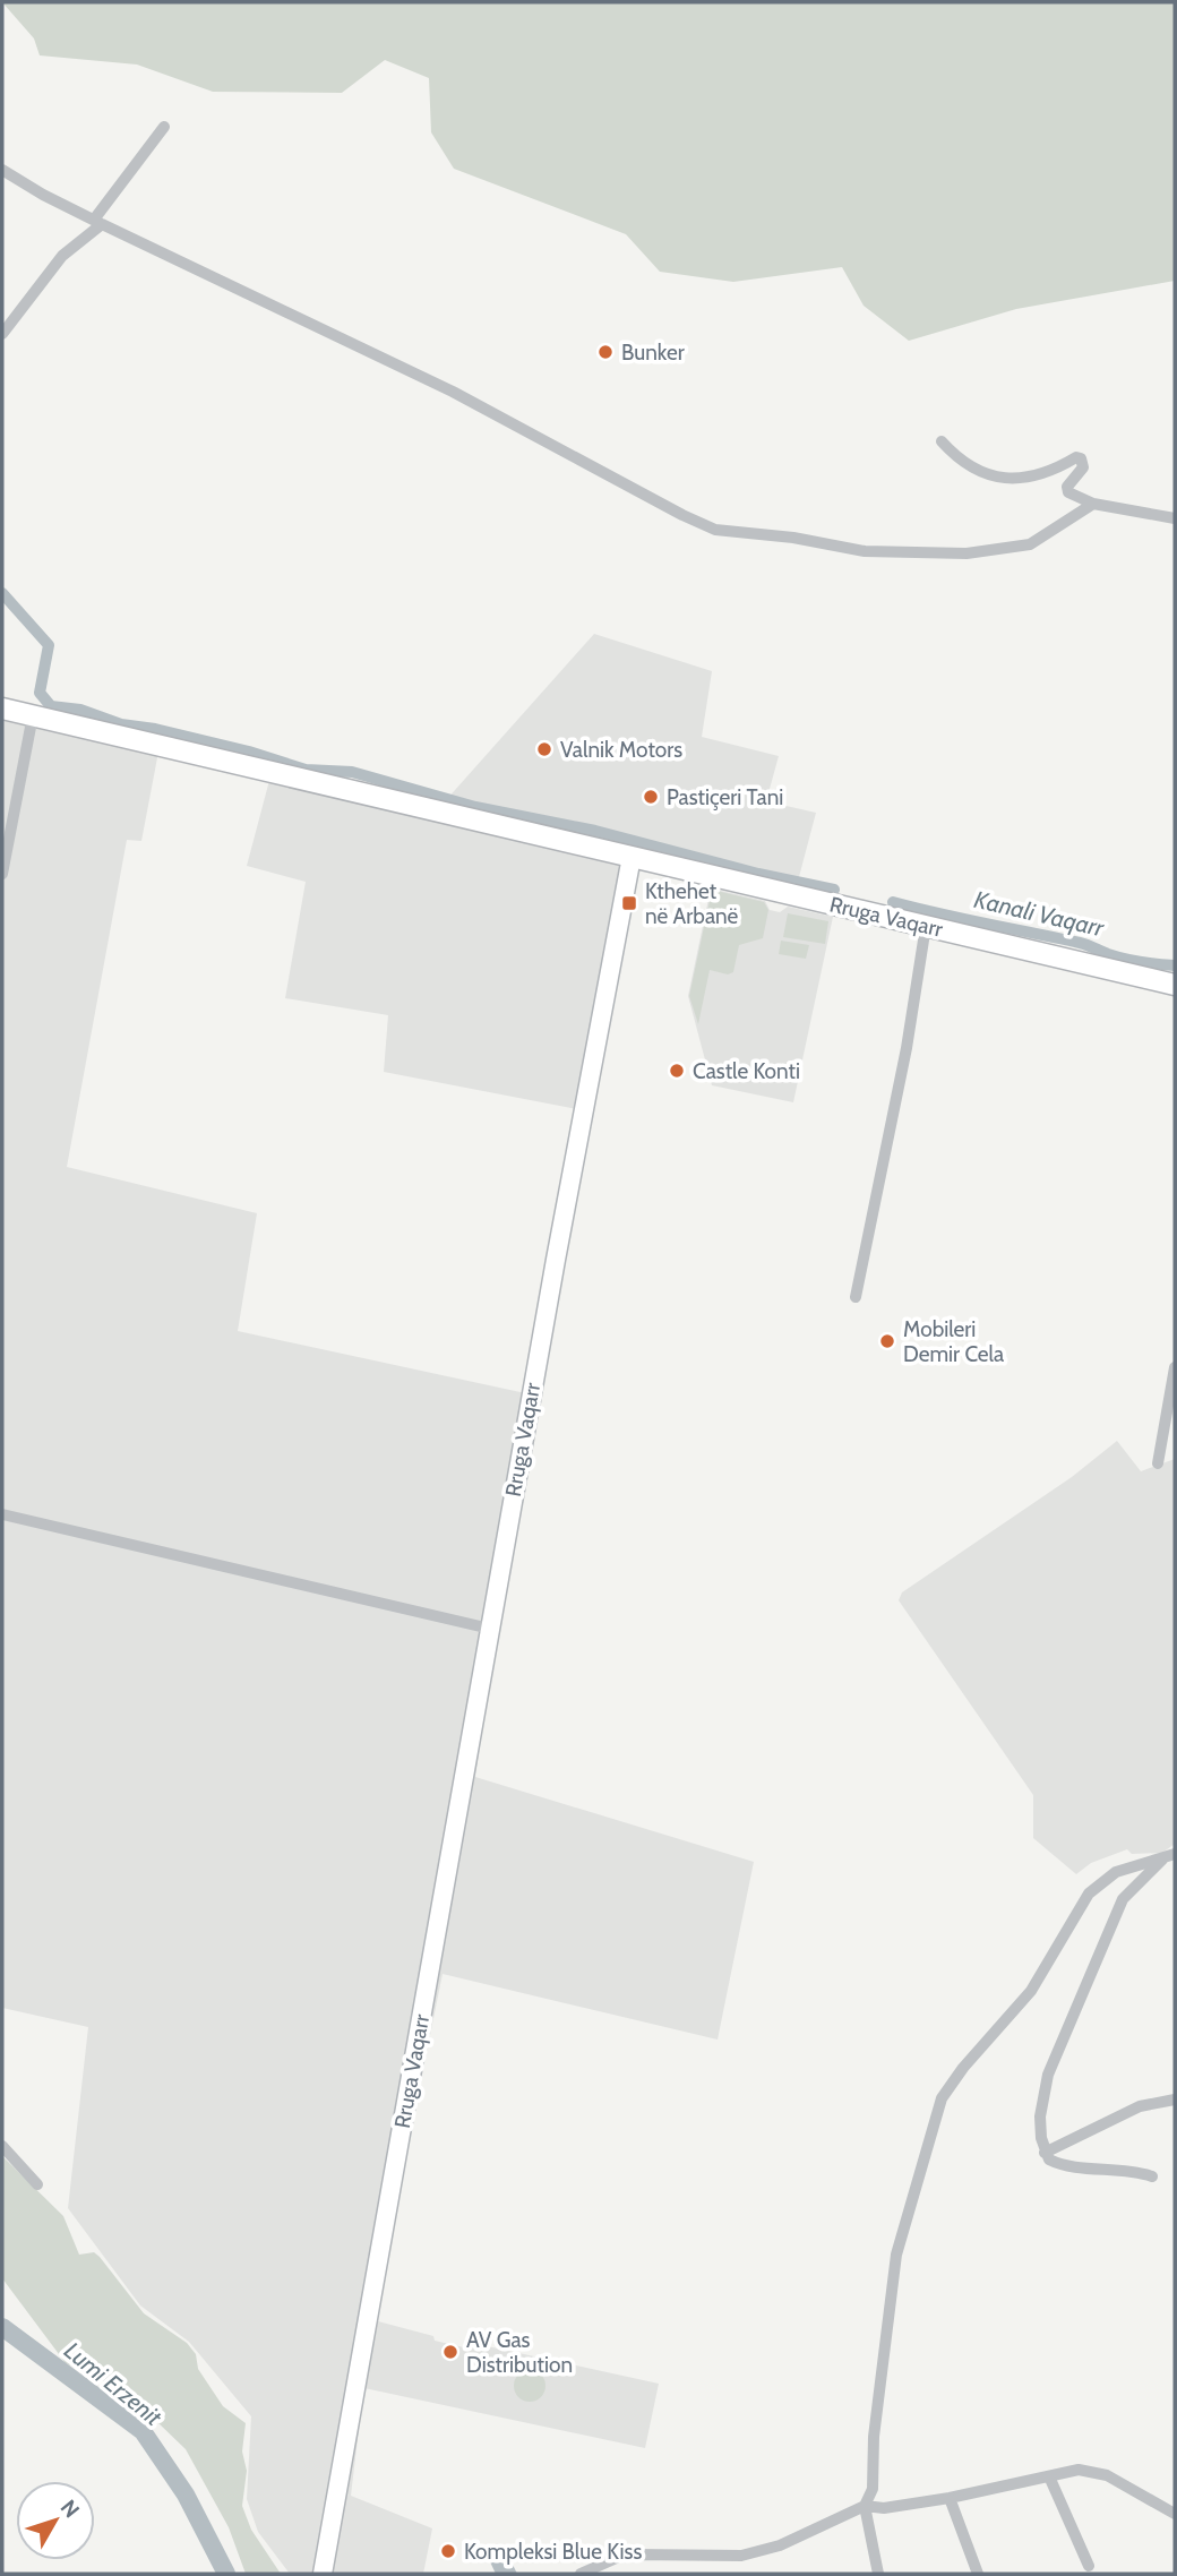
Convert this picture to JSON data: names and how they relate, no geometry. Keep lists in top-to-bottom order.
{
  "streets": {
    "main road": ["Rruga Vaqarr"]
  },
  "water": ["Kanali Vaqarr", "Lumi Erzenit"],
  "places": {
    "other": [
      "Bunker",
      "Valnik Motors",
      "Pastiçeri Tani",
      "Castle Konti",
      "Mobileri Demir Cela",
      "AV Gas Distribution",
      "Kompleksi Blue Kiss"
    ],
    "transit": ["Kthehet në Arbanë"]
  },
  "north": "top right"
}
